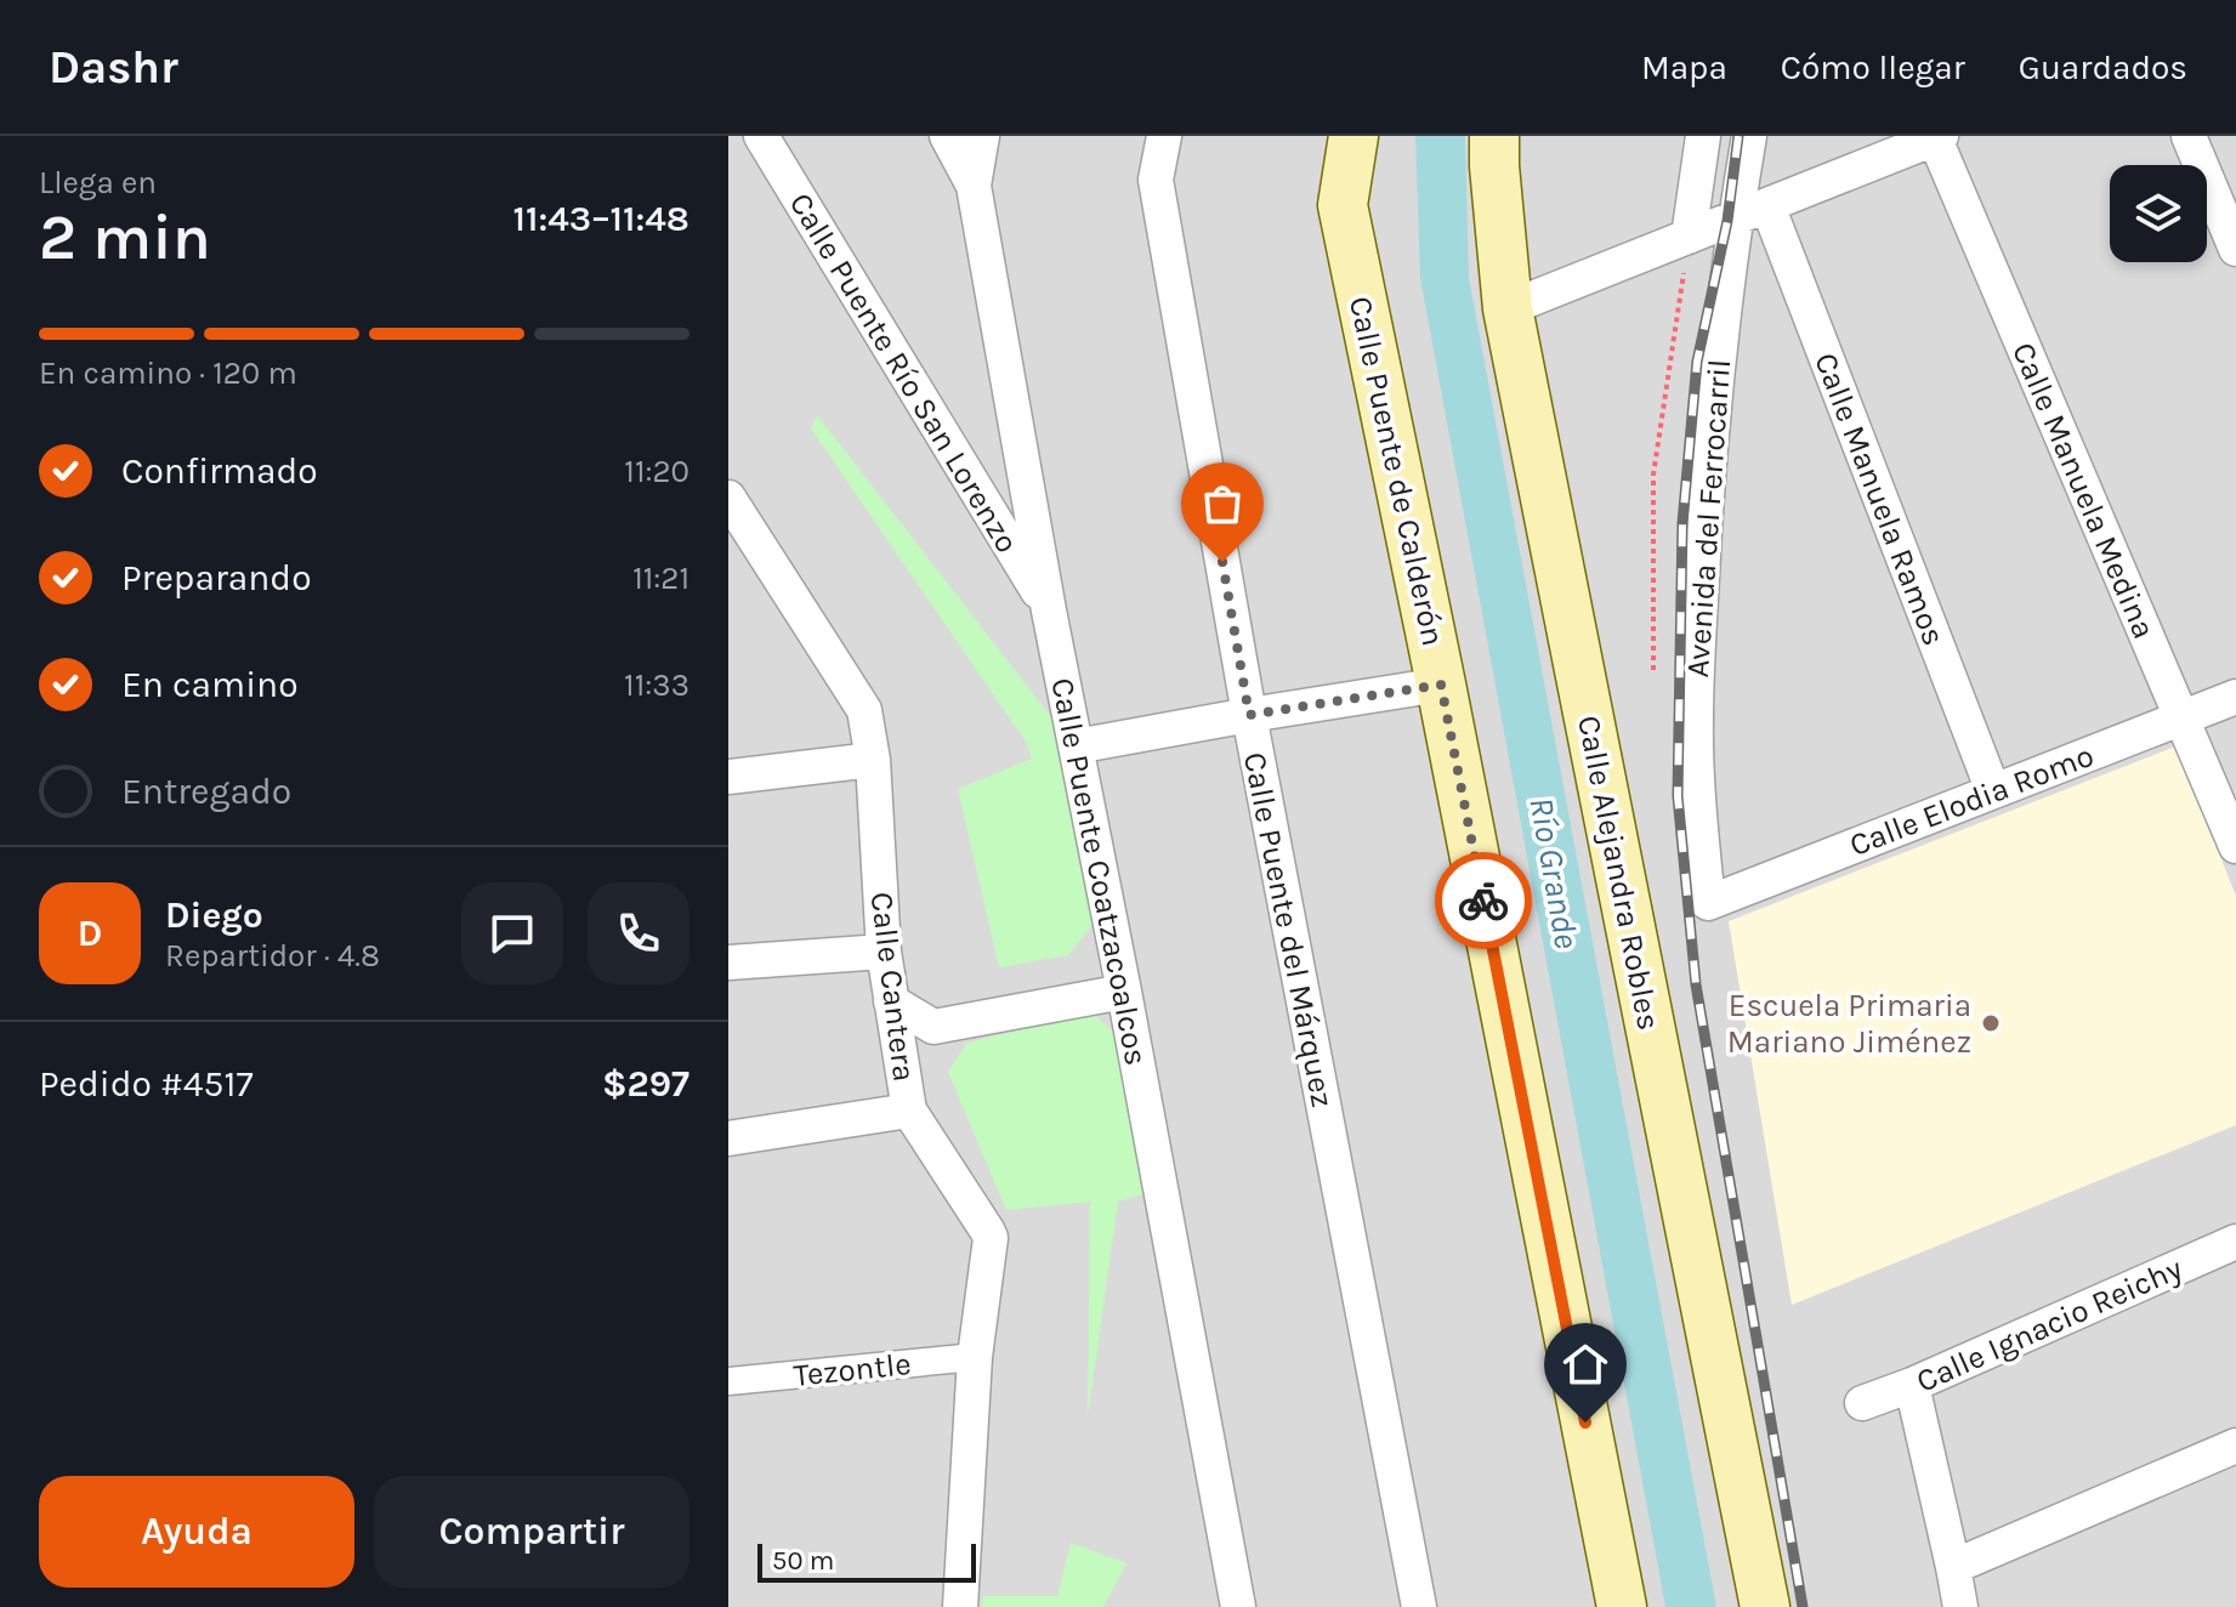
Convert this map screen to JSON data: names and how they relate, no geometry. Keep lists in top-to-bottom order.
{
  "streets": {
    "main road": ["Calle Puente de Calderón", "Calle Alejandra Robles"],
    "street": [
      "Calle Puente Río San Lorenzo",
      "Calle Manuela Medina",
      "Calle Manuela Ramos",
      "Avenida del Ferrocarril",
      "Calle Elodia Romo",
      "Calle Puente Coatzacoalcos",
      "Calle Puente del Márquez",
      "Calle Cantera",
      "Calle Ignacio Reichy",
      "Tezontle"
    ]
  },
  "crossings": [
    ["Calle Puente Río San Lorenzo", "Calle Puente Coatzacoalcos"],
    ["Calle Manuela Medina", "Calle Elodia Romo"],
    ["Calle Manuela Ramos", "Calle Elodia Romo"],
    ["Avenida del Ferrocarril", "Calle Elodia Romo"],
    ["Calle Cantera", "Tezontle"]
  ],
  "water": ["Río Grande"],
  "places": ["Escuela Primaria Mariano Jiménez"],
  "scale_bar": "50 m",
  "page": {
    "header": "Dashr",
    "nav": ["Mapa", "Cómo llegar", "Guardados"],
    "heading": ["2 min", "Llega en", "11:43–11:48"],
    "panel": [
      "Diego",
      "Repartidor · 4.8",
      "Pedido #4517",
      "$297"
    ],
    "bar": "En camino · 120 m",
    "list": [
      ["Confirmado", "11:20"],
      ["Preparando", "11:21"],
      ["En camino", "11:33"],
      "Entregado"
    ],
    "round": "D",
    "buttons": ["Ayuda", "Compartir"],
    "scale": "50 m"
  }
}
